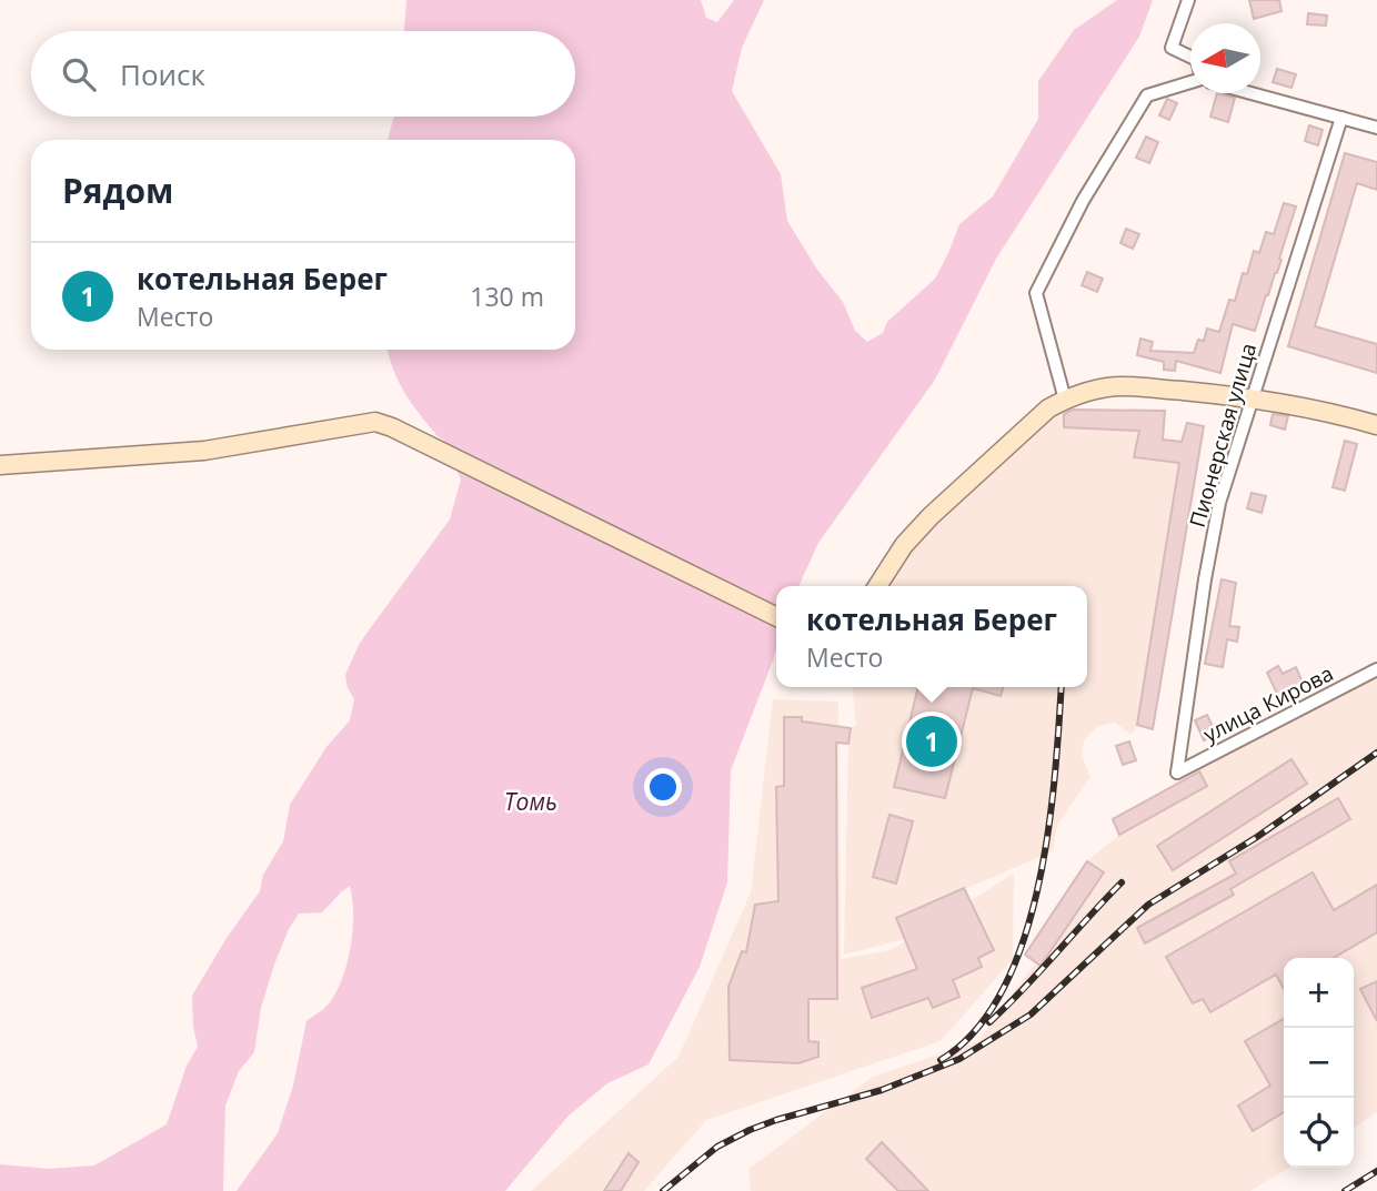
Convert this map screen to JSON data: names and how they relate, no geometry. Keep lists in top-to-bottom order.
{
  "streets": {
    "street": ["Пионерская улица", "улица Кирова"]
  },
  "crossings": [
    ["Пионерская улица", "улица Кирова"]
  ],
  "water": ["Томь"],
  "north": "left",
  "page": {
    "search": "Поиск",
    "heading": "Рядом",
    "list": [
      {
        "mark": "1",
        "name": "котельная Берег",
        "note": "Место",
        "value": "130 m"
      }
    ],
    "popup": ["котельная Берег", "Место"],
    "pins": "1",
    "map_buttons": ["+", "−"]
  }
}
